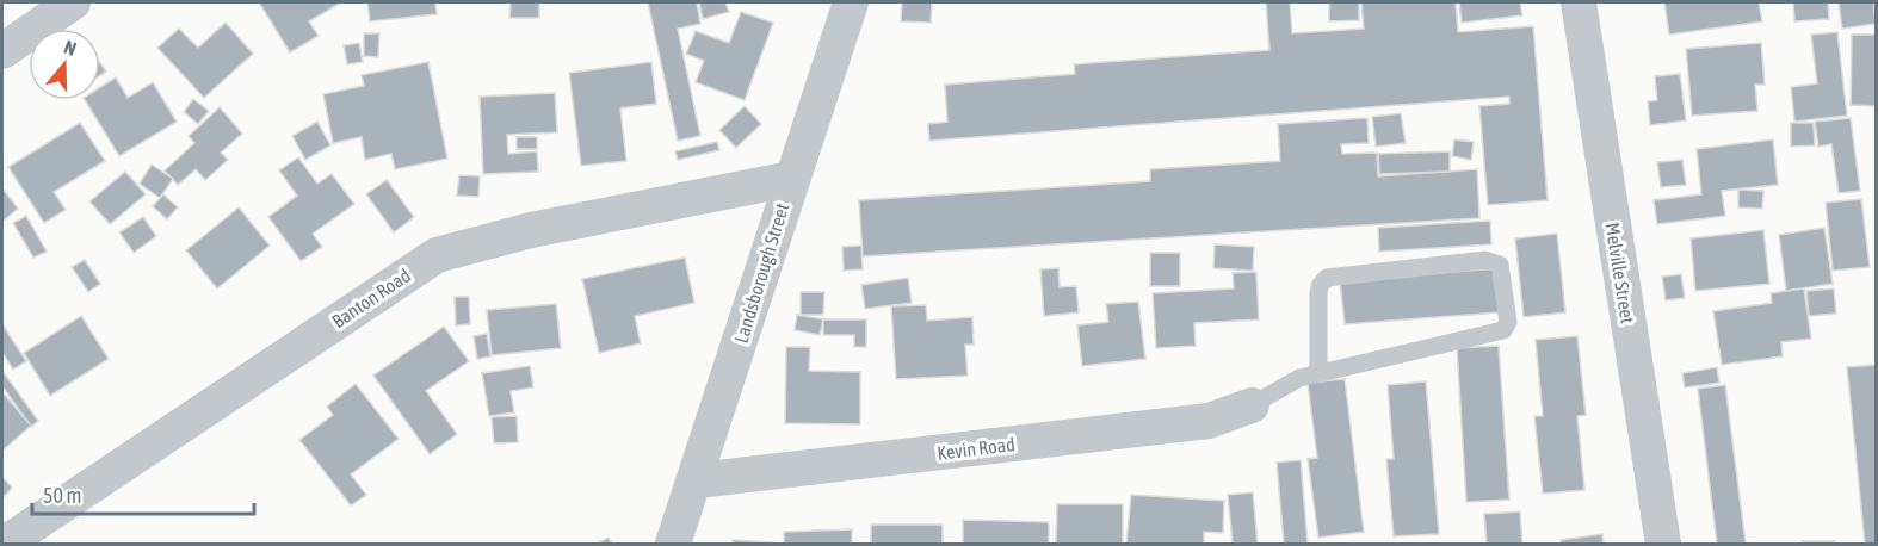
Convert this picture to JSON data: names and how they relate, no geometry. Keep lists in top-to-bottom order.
{
  "streets": {
    "street": [
      "Landsborough Street",
      "Melville Street",
      "Banton Road",
      "Kevin Road"
    ]
  },
  "crossings": [
    ["Landsborough Street", "Banton Road"],
    ["Landsborough Street", "Kevin Road"]
  ],
  "scale_bar": "50 m",
  "north": "top"
}
